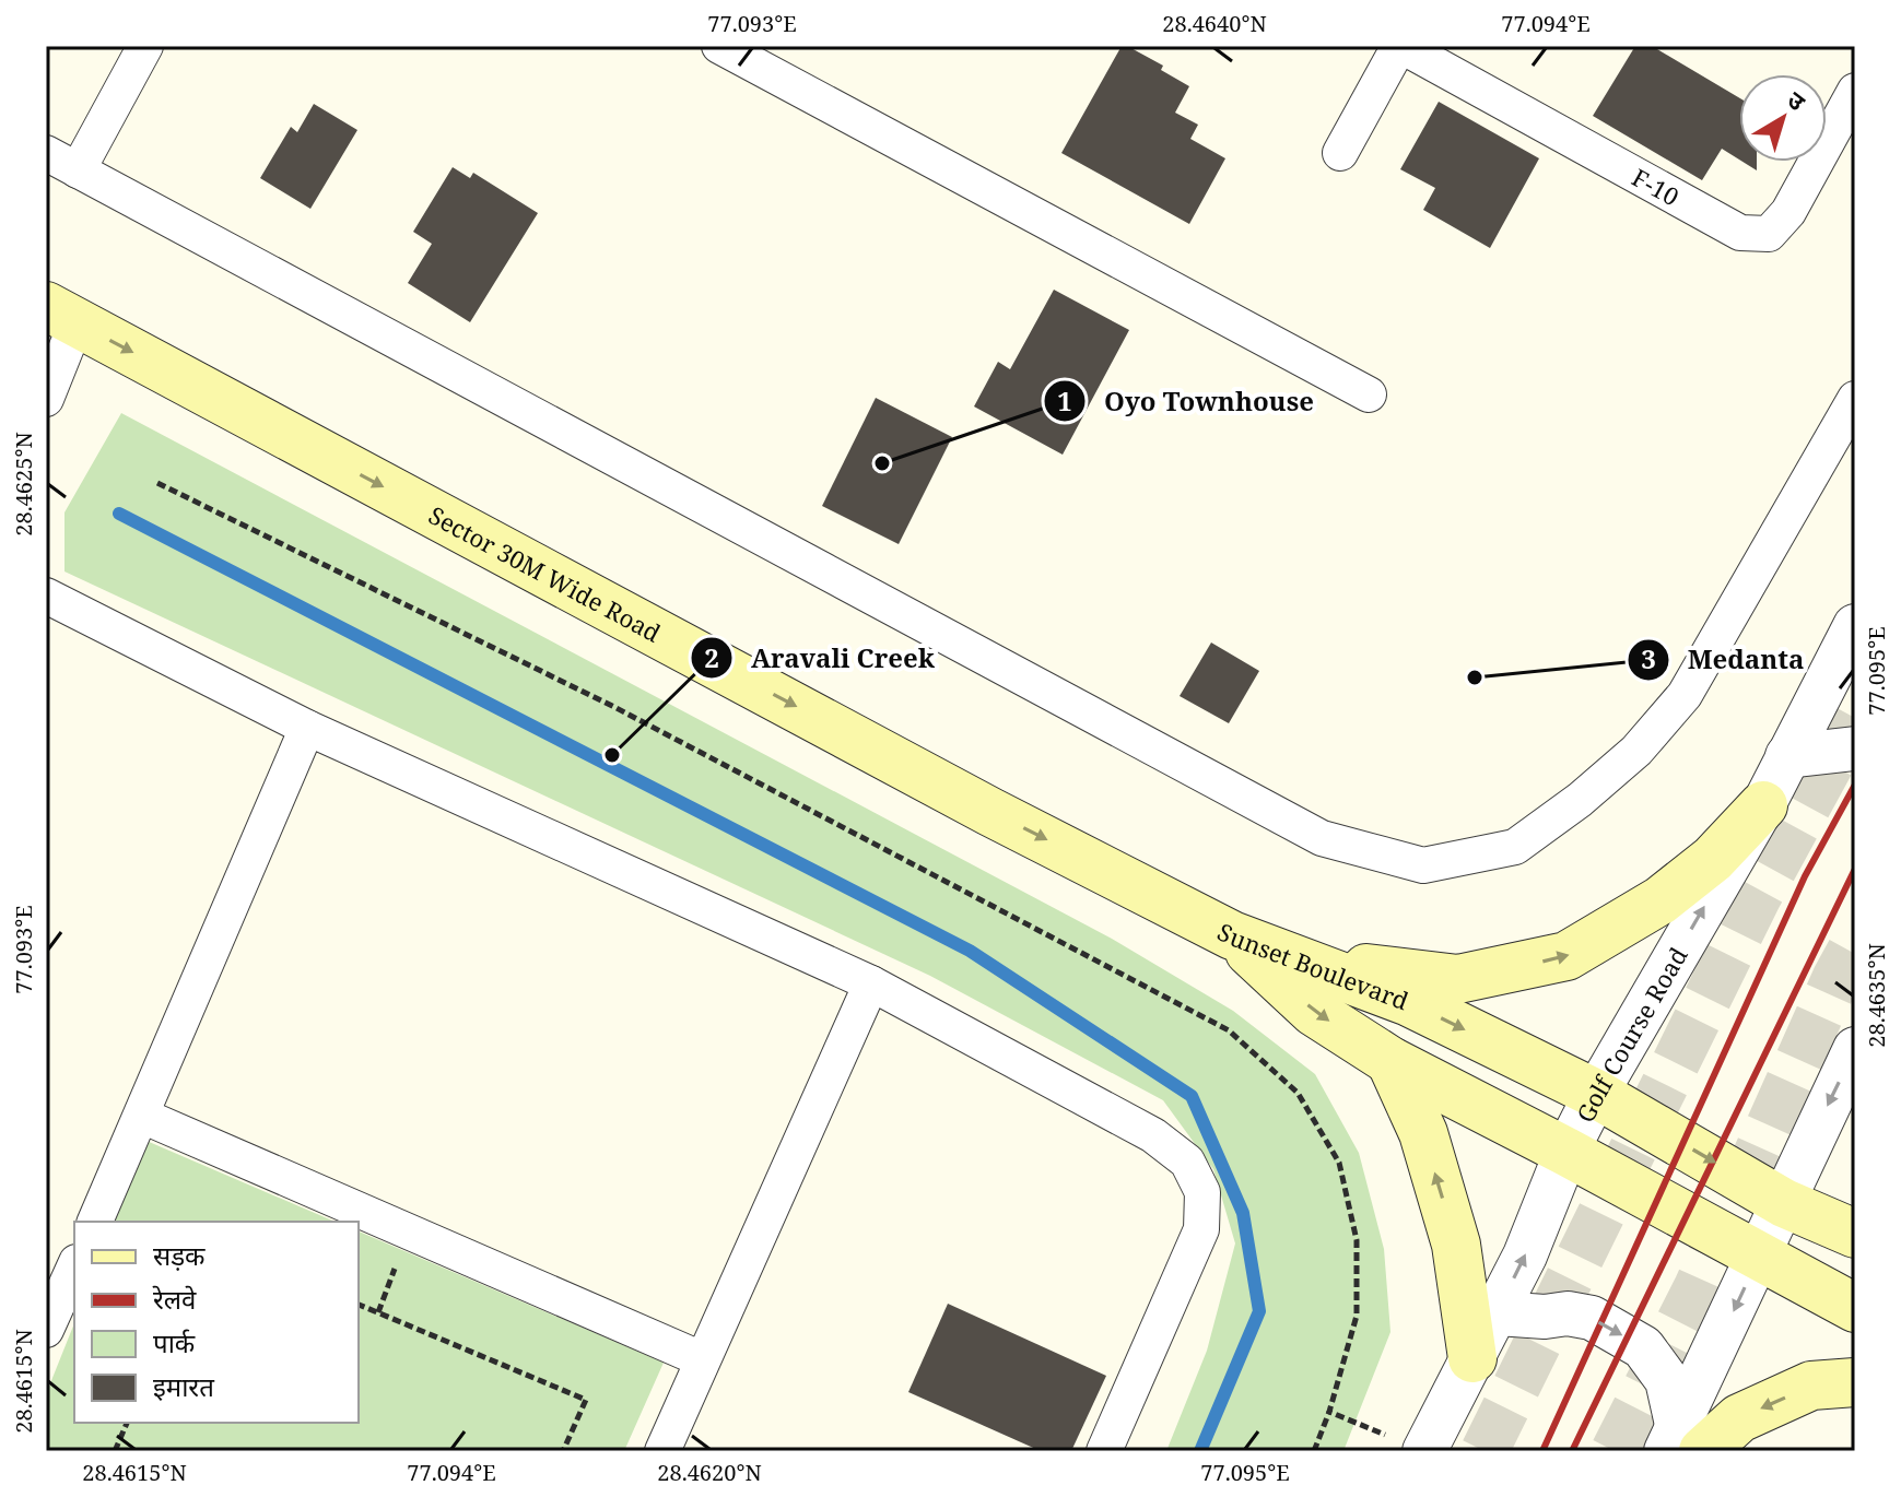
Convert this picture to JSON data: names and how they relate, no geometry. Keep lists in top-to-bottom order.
{
  "streets": {
    "main road": ["Sector 30M Wide Road", "Sunset Boulevard"],
    "street": ["F-10", "Golf Course Road"]
  },
  "crossings": [
    ["Sector 30M Wide Road", "Sunset Boulevard"],
    ["Sunset Boulevard", "Golf Course Road"]
  ],
  "one_way": ["Sector 30M Wide Road"],
  "places": ["Oyo Townhouse", "Medanta", "Aravali Creek"],
  "legend": [
    "सड़क",
    "रेलवे",
    "पार्क",
    "इमारत"
  ],
  "north": "top right",
  "coordinates": [
    "77.093°E",
    "28.4640°N",
    "77.094°E",
    "28.4625°N",
    "77.095°E",
    "28.4635°N",
    "28.4615°N",
    "28.4620°N"
  ]
}
